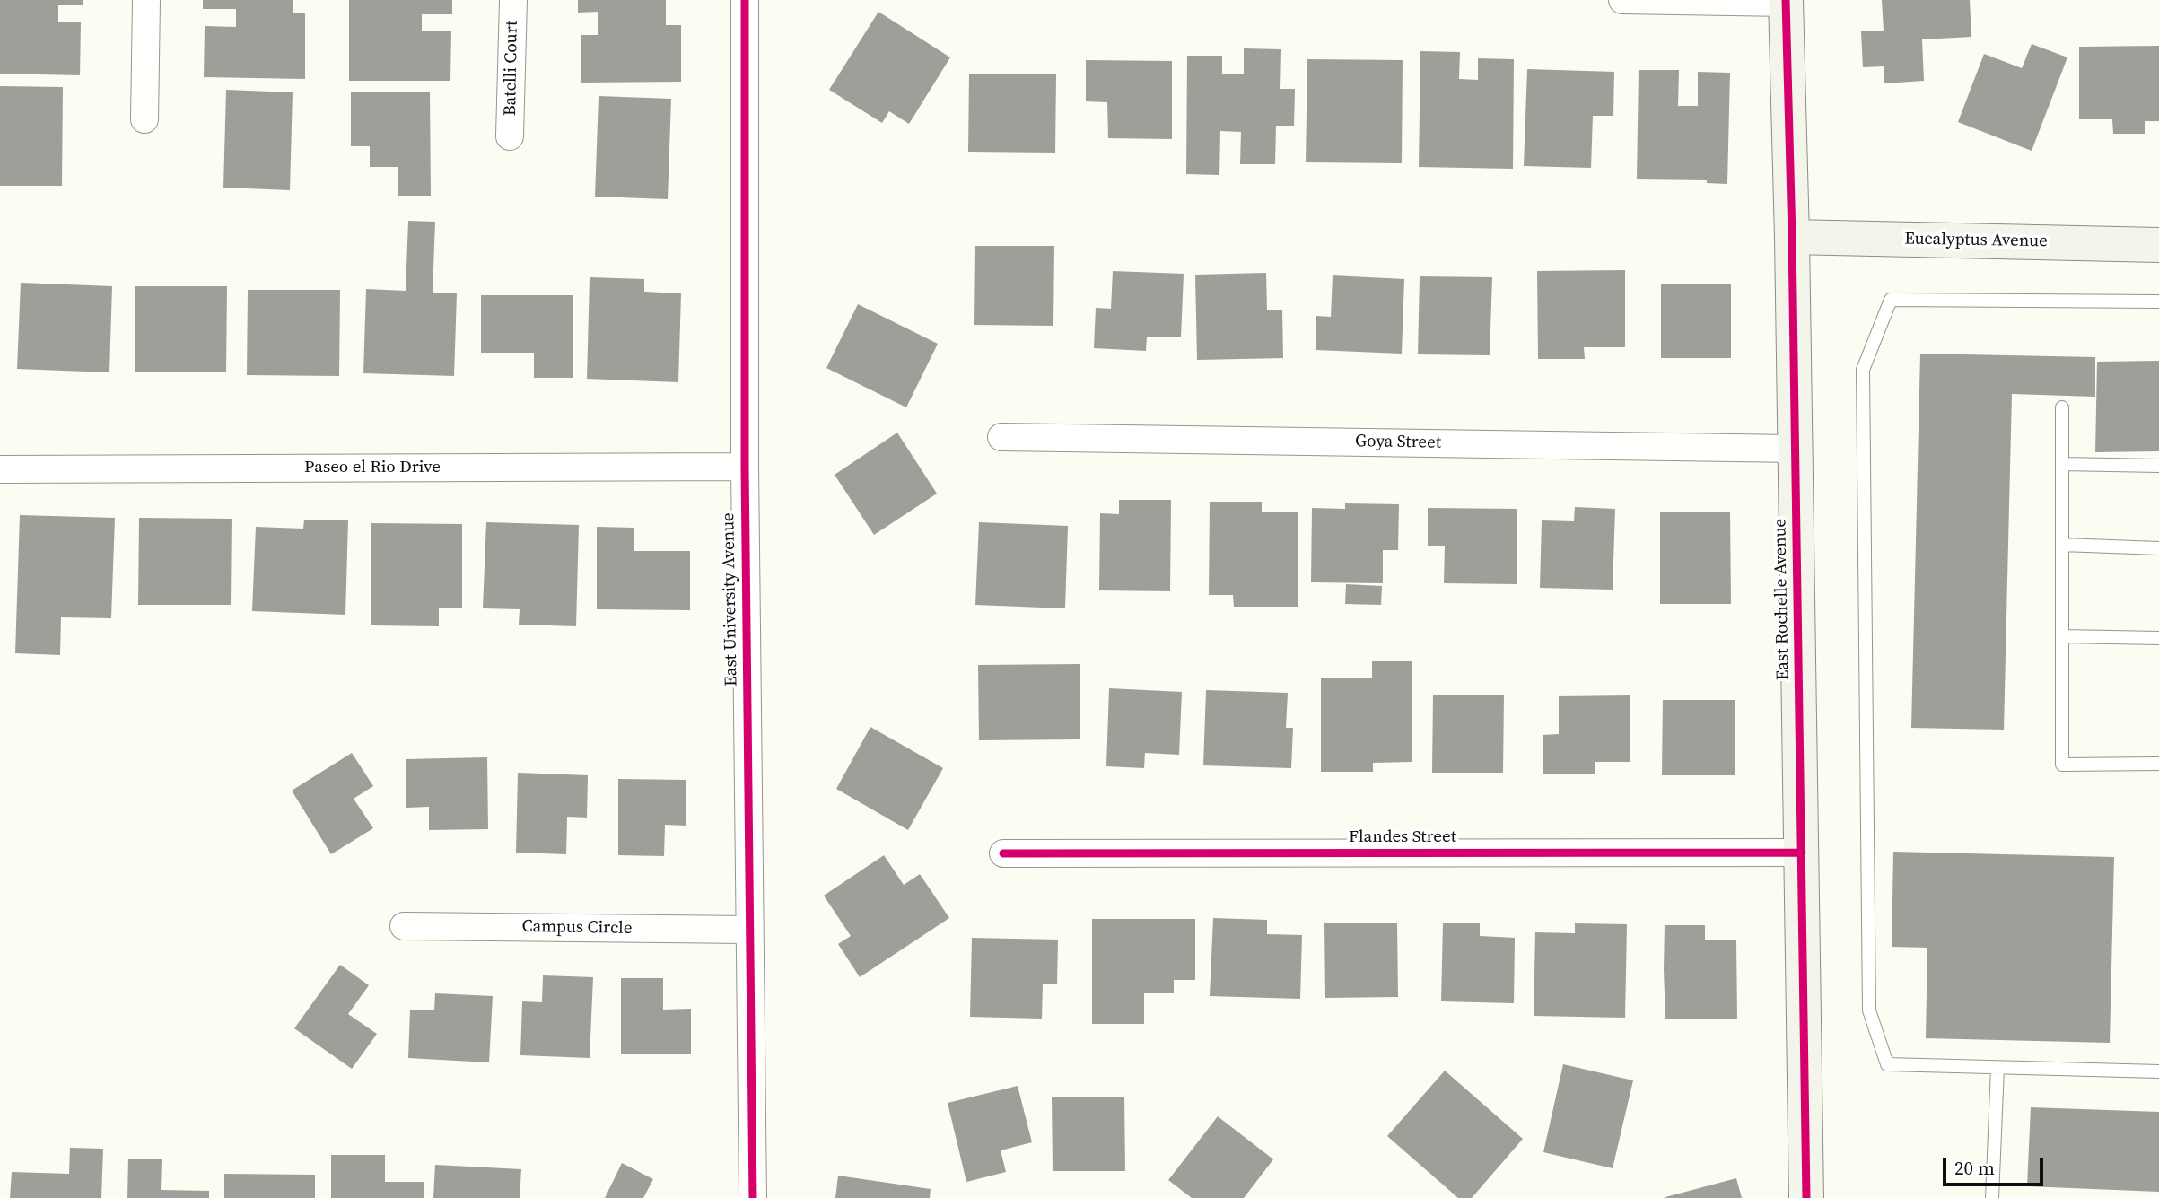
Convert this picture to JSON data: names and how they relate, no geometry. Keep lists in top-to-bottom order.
{
  "streets": {
    "street": [
      "Batelli Court",
      "Eucalyptus Avenue",
      "Goya Street",
      "Paseo el Rio Drive",
      "East University Avenue",
      "East Rochelle Avenue",
      "Flandes Street",
      "Campus Circle"
    ]
  },
  "crossings": [
    ["Eucalyptus Avenue", "East Rochelle Avenue"],
    ["Goya Street", "East Rochelle Avenue"],
    ["Paseo el Rio Drive", "East University Avenue"],
    ["East University Avenue", "Campus Circle"],
    ["East Rochelle Avenue", "Flandes Street"]
  ],
  "scale_bar": "20 m"
}
